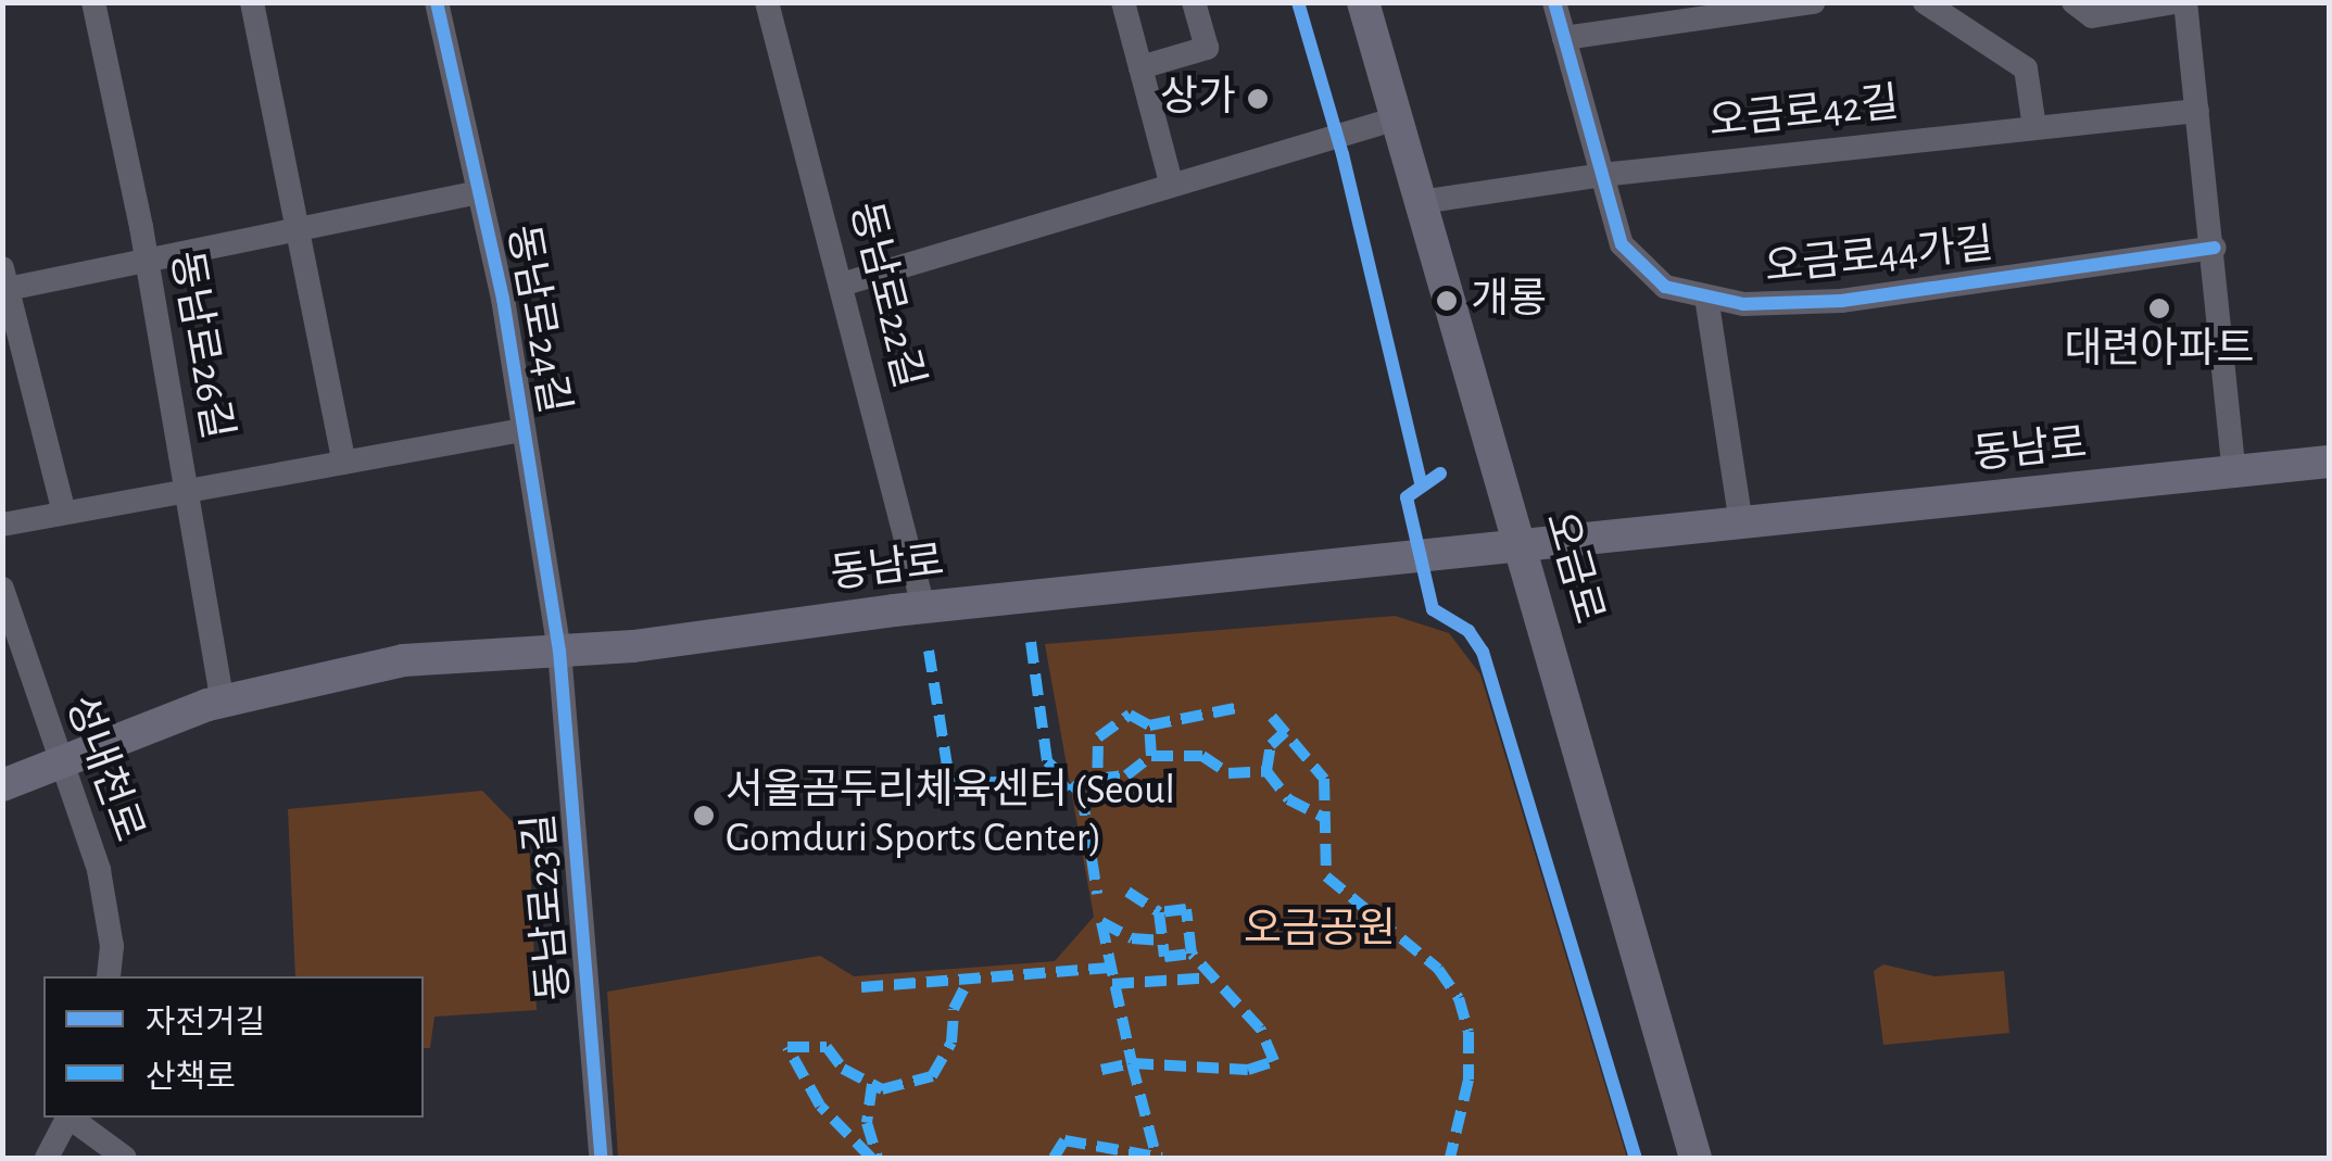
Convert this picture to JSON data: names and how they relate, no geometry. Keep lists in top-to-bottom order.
{
  "streets": {
    "main road": ["동남로", "오금로"],
    "street": [
      "오금로42길",
      "오금로44가길",
      "동남로22길",
      "동남로24길",
      "동남로26길",
      "성내천로",
      "동남로23길"
    ]
  },
  "crossings": [
    ["오금로42길", "오금로44가길"],
    ["오금로42길", "오금로"],
    ["동남로22길", "동남로"],
    ["동남로24길", "동남로"],
    ["동남로24길", "동남로23길"],
    ["동남로26길", "동남로"],
    ["동남로", "오금로"],
    ["동남로", "성내천로"],
    ["동남로", "동남로23길"]
  ],
  "parks": ["오금공원"],
  "places": [
    "상가",
    "개롱",
    "대련아파트",
    "서울곰두리체육센터 (Seoul Gomduri Sports Center)"
  ],
  "legend": ["자전거길", "산책로"]
}
